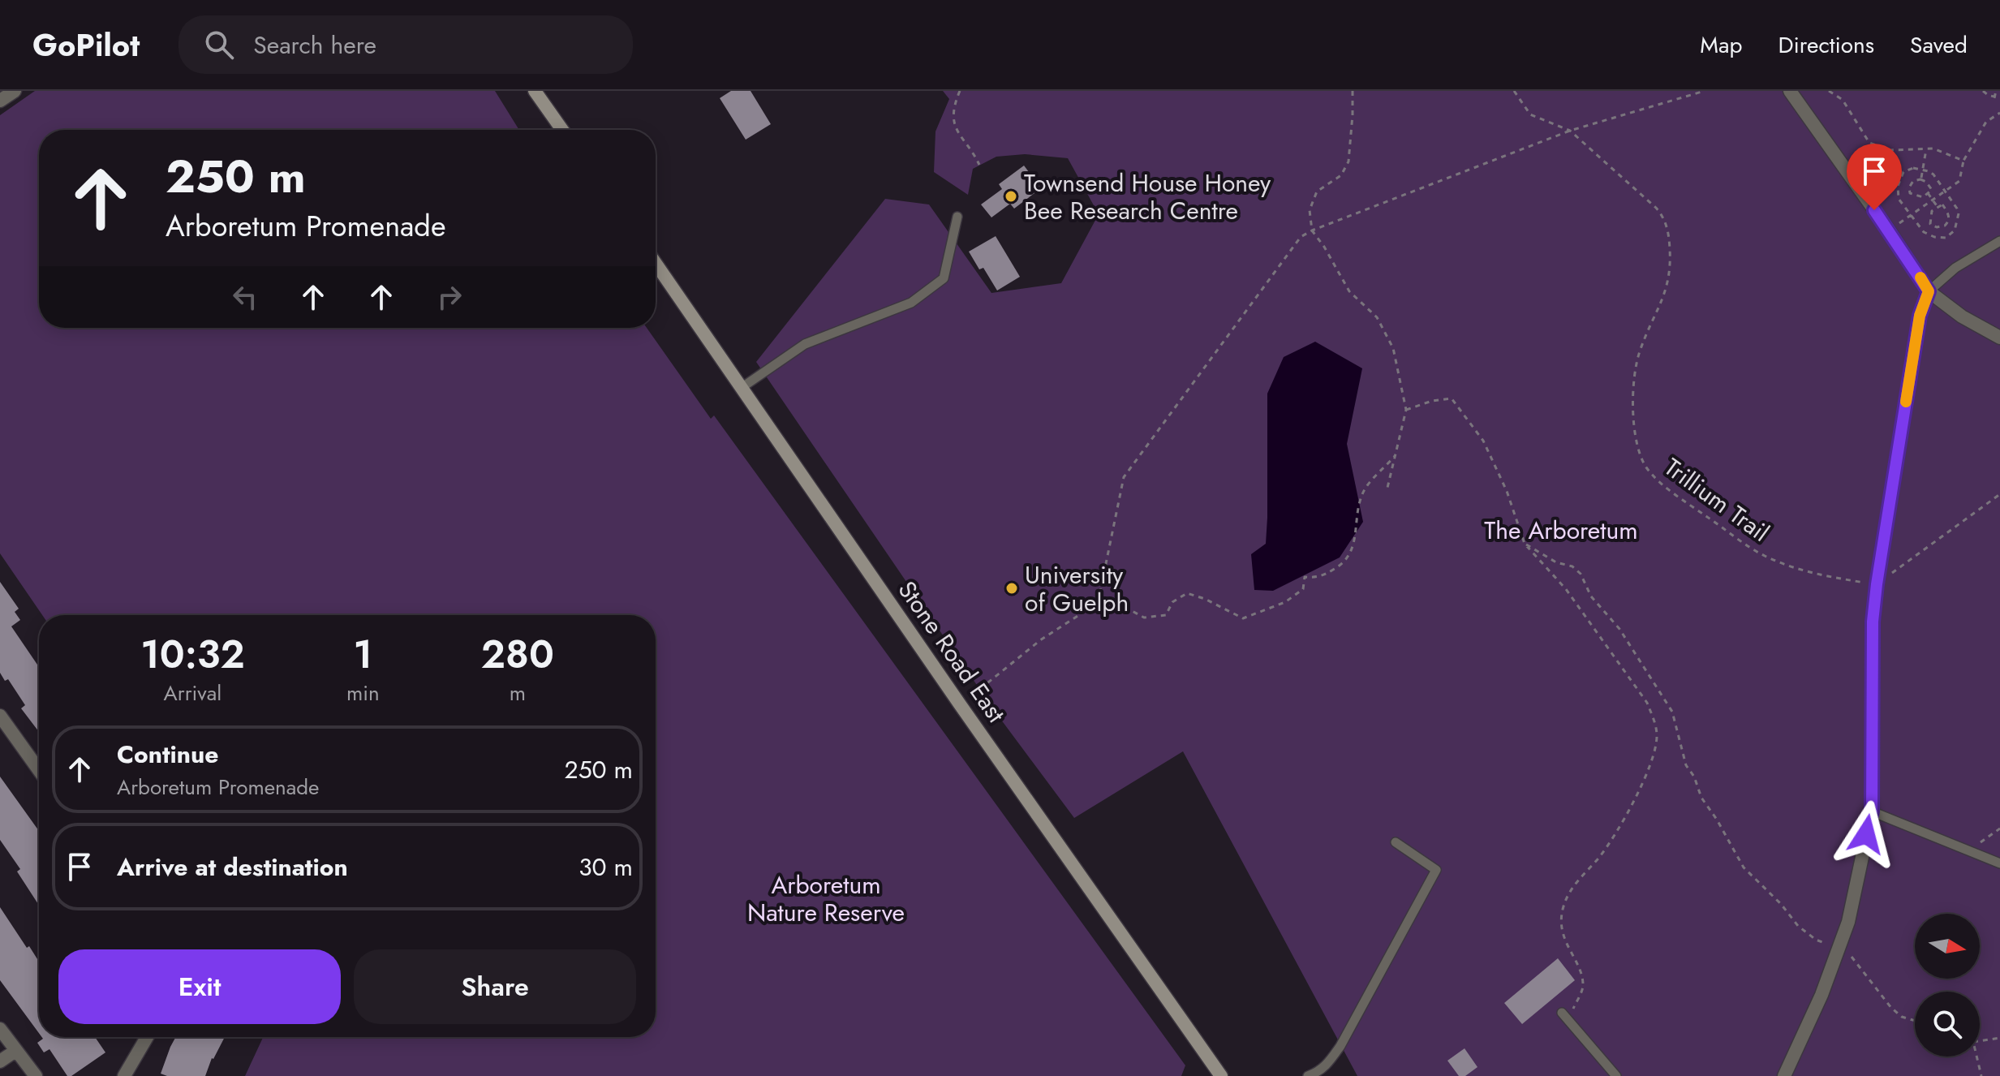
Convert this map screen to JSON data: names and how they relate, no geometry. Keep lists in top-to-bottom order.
{
  "streets": {
    "main road": ["Stone Road East"],
    "path": ["Trillium Trail"]
  },
  "parks": ["The Arboretum", "Arboretum Nature Reserve"],
  "places": ["Townsend House Honey Bee Research Centre", "University of Guelph"],
  "north": "right",
  "page": {
    "header": "GoPilot",
    "search": "Search here",
    "nav": ["Map", "Directions", "Saved"],
    "turn": ["250 m", "Arboretum Promenade"],
    "eta": [
      "10:32",
      "Arrival",
      "1",
      "min",
      "280",
      "m"
    ],
    "list": [
      {
        "name": "Continue",
        "note": "Arboretum Promenade",
        "value": "250 m"
      },
      {
        "name": "Arrive at destination",
        "value": "30 m"
      }
    ],
    "buttons": ["Exit", "Share"]
  }
}
